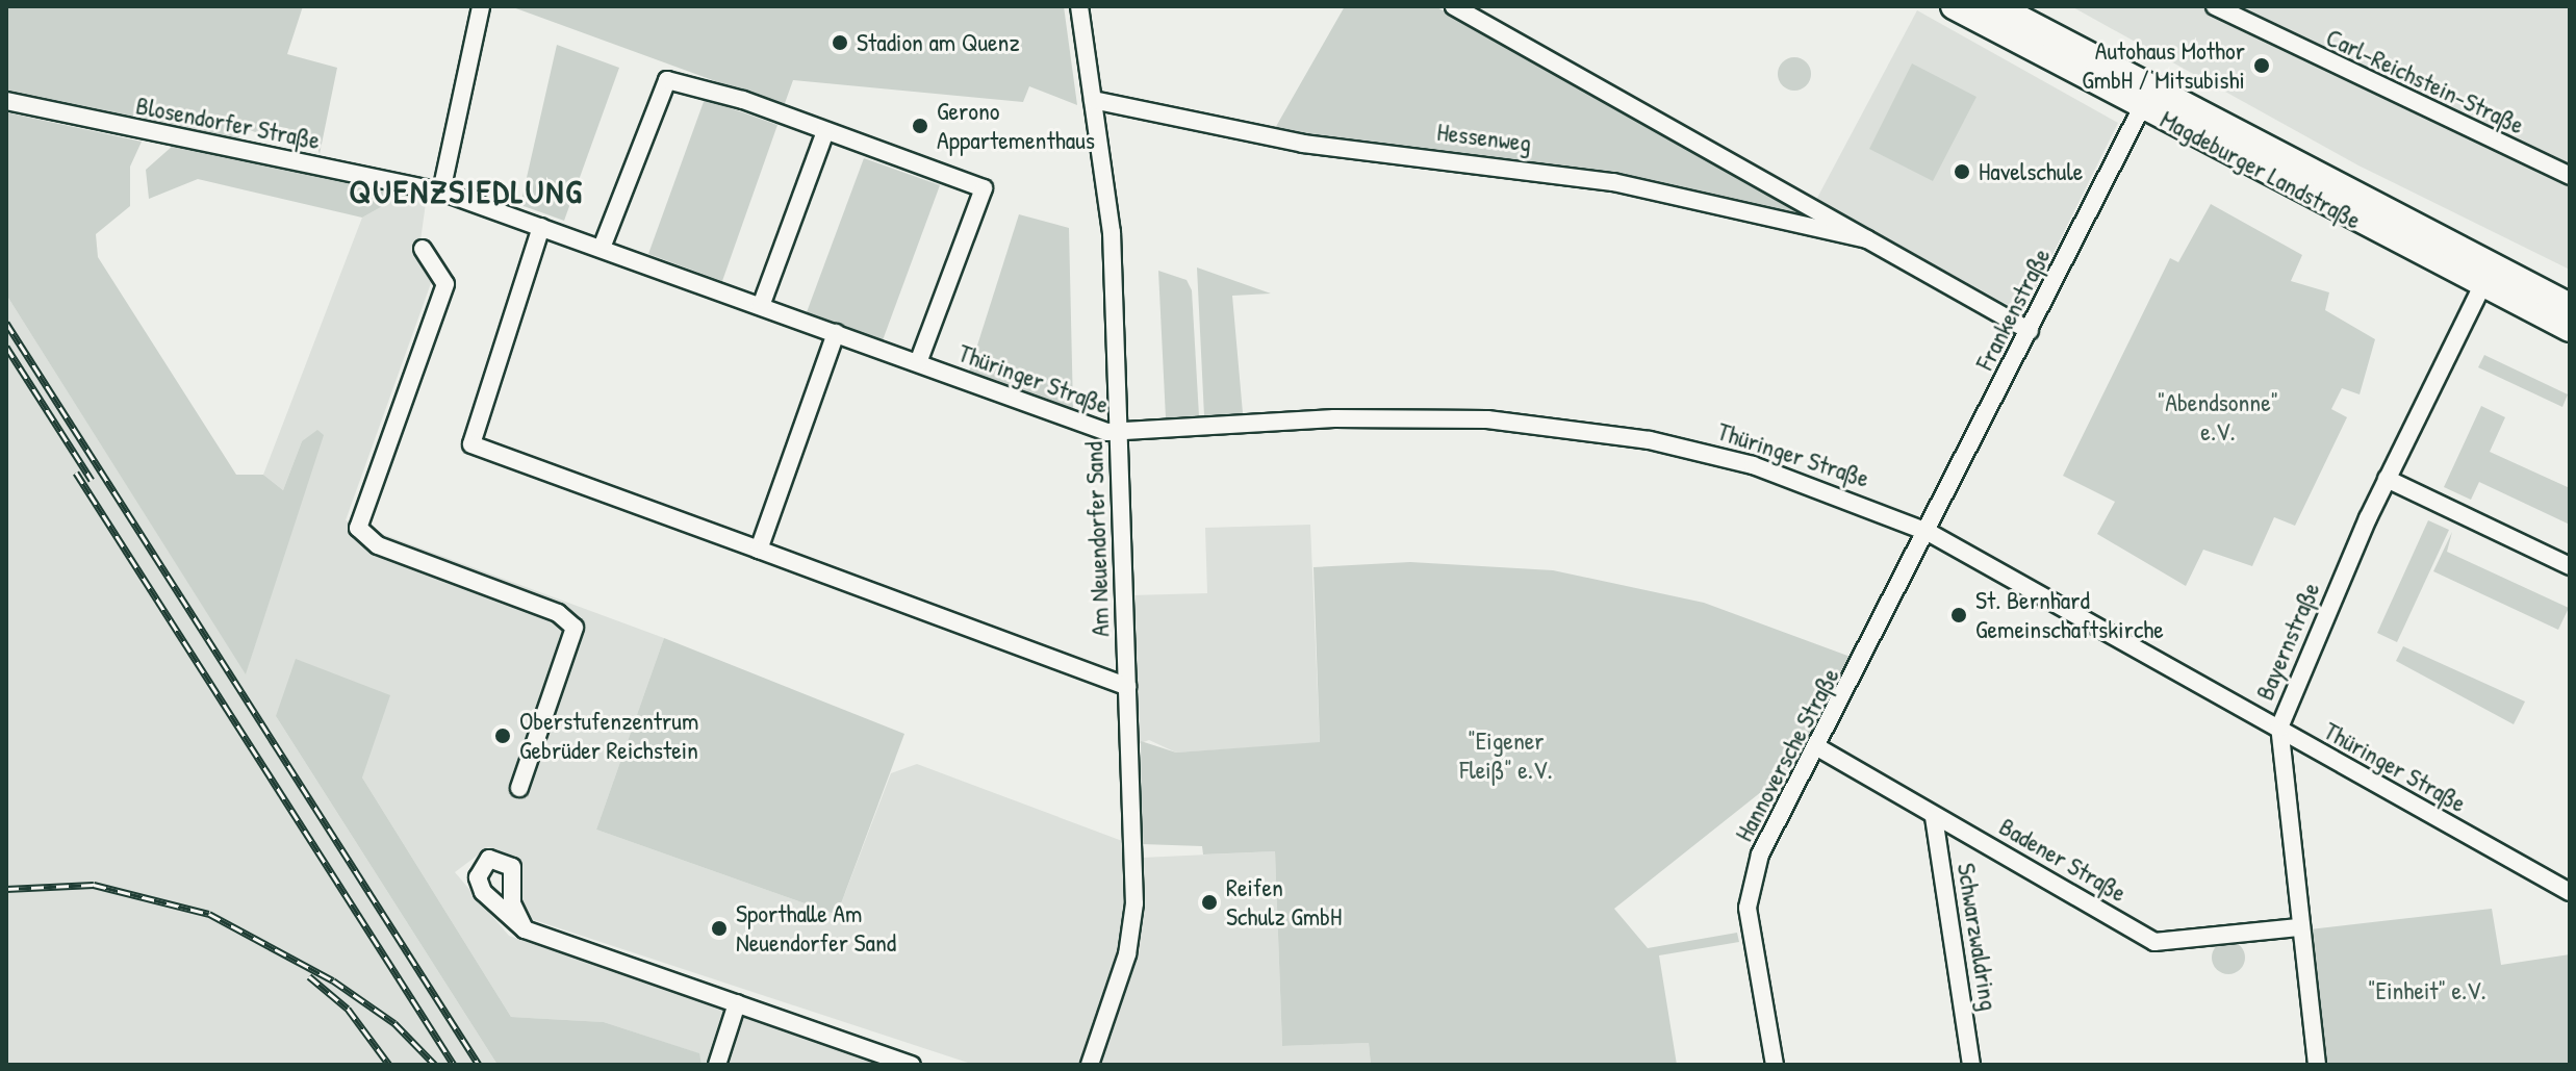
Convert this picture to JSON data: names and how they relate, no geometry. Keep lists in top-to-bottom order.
{
  "streets": {
    "main road": ["Magdeburger Landstraße"],
    "street": [
      "Carl-Reichstein-Straße",
      "Blosendorfer Straße",
      "Hessenweg",
      "Frankenstraße",
      "Thüringer Straße",
      "Am Neuendorfer Sand",
      "Bayernstraße",
      "Hannoversche Straße",
      "Badener Straße",
      "Schwarzwaldring"
    ]
  },
  "crossings": [
    ["Blosendorfer Straße", "Thüringer Straße"],
    ["Hessenweg", "Frankenstraße"],
    ["Hessenweg", "Am Neuendorfer Sand"],
    ["Magdeburger Landstraße", "Frankenstraße"],
    ["Magdeburger Landstraße", "Bayernstraße"],
    ["Frankenstraße", "Thüringer Straße"],
    ["Frankenstraße", "Hannoversche Straße"],
    ["Thüringer Straße", "Am Neuendorfer Sand"],
    ["Thüringer Straße", "Bayernstraße"],
    ["Thüringer Straße", "Hannoversche Straße"],
    ["Bayernstraße", "Badener Straße"],
    ["Hannoversche Straße", "Badener Straße"],
    ["Badener Straße", "Schwarzwaldring"]
  ],
  "districts": ["QUENZSIEDLUNG"],
  "parks": ["\"Abendsonne\" e.V.", "\"Eigener Fleiß\" e.V.", "\"Einheit\" e.V."],
  "places": [
    "Stadion am Quenz",
    "Autohaus Mothor GmbH / Mitsubishi",
    "Gerono Appartementhaus",
    "Havelschule",
    "St. Bernhard Gemeinschaftskirche",
    "Oberstufenzentrum Gebrüder Reichstein",
    "Reifen Schulz GmbH",
    "Sporthalle Am Neuendorfer Sand"
  ]
}
